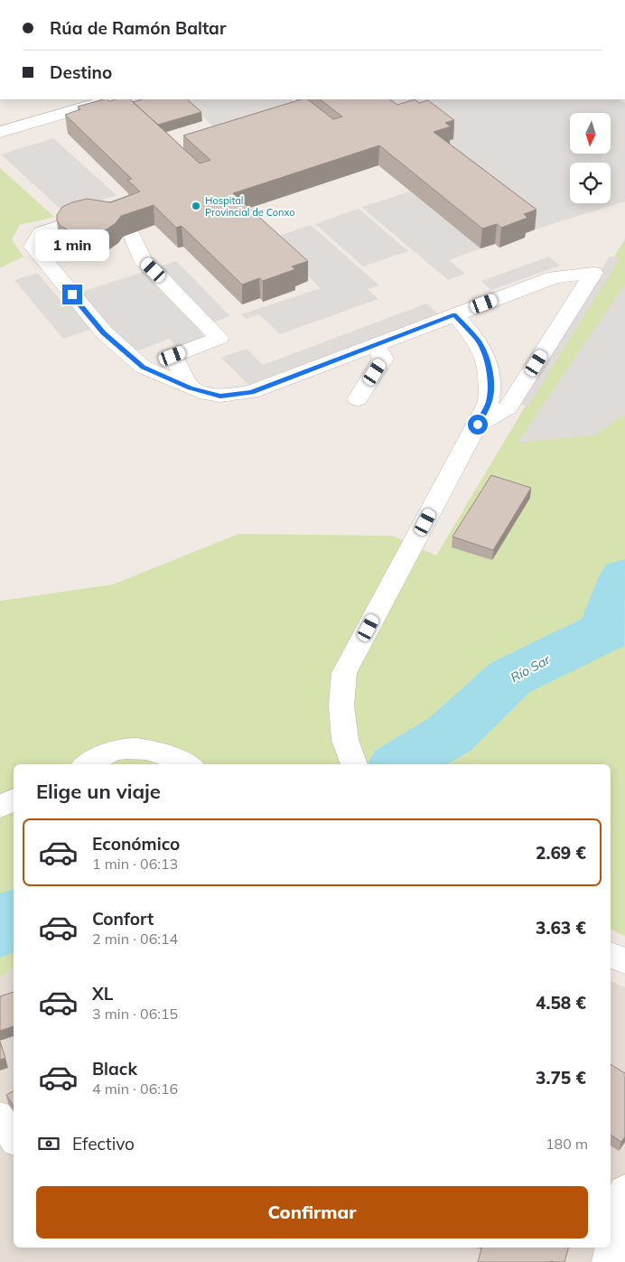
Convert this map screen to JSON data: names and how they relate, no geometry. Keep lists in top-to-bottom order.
{
  "water": ["Río Sar"],
  "places": ["Hospital Provincial de Conxo"],
  "north": "bottom",
  "page": {
    "banner": ["Rúa de Ramón Baltar", "Destino"],
    "bubble": "1 min",
    "heading": "Elige un viaje",
    "list": [
      {
        "name": "Económico",
        "note": "1 min · 06:13",
        "value": "2.69 €"
      },
      {
        "name": "Confort",
        "note": "2 min · 06:14",
        "value": "3.63 €"
      },
      {
        "name": "XL",
        "note": "3 min · 06:15",
        "value": "4.58 €"
      },
      {
        "name": "Black",
        "note": "4 min · 06:16",
        "value": "3.75 €"
      }
    ],
    "pay": ["Efectivo", "180 m"],
    "buttons": "Confirmar"
  }
}
